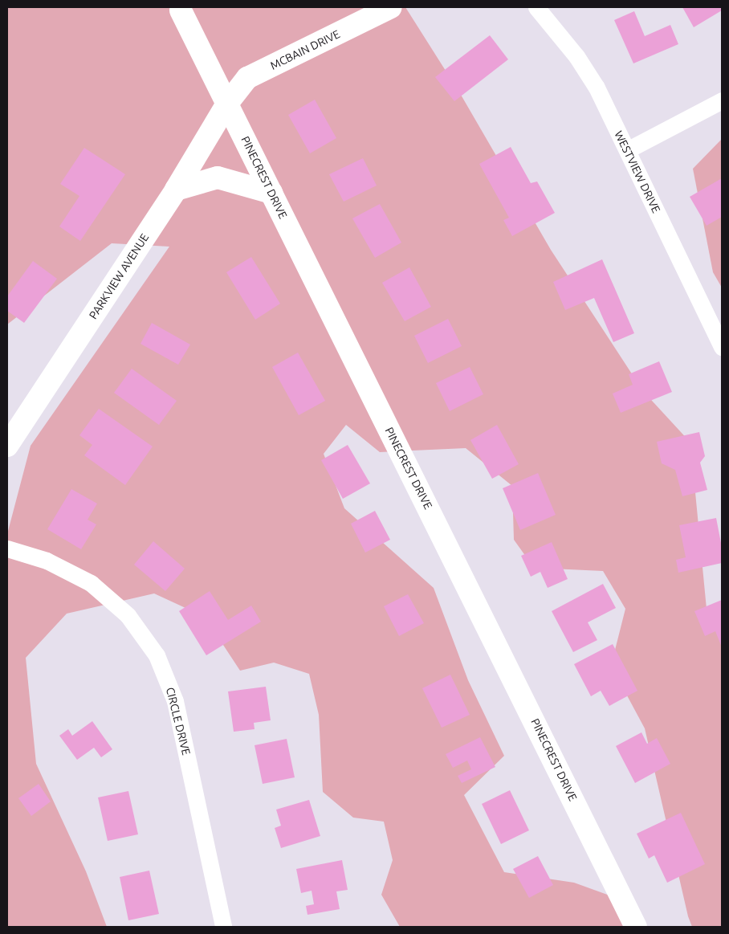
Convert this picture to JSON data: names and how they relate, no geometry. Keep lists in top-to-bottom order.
{
  "streets": {
    "street": [
      "MCBAIN DRIVE",
      "WESTVIEW DRIVE",
      "PINECREST DRIVE",
      "PARKVIEW AVENUE",
      "CIRCLE DRIVE"
    ]
  },
  "crossings": [
    ["MCBAIN DRIVE", "PINECREST DRIVE"],
    ["MCBAIN DRIVE", "PARKVIEW AVENUE"],
    ["PINECREST DRIVE", "PARKVIEW AVENUE"]
  ]
}
